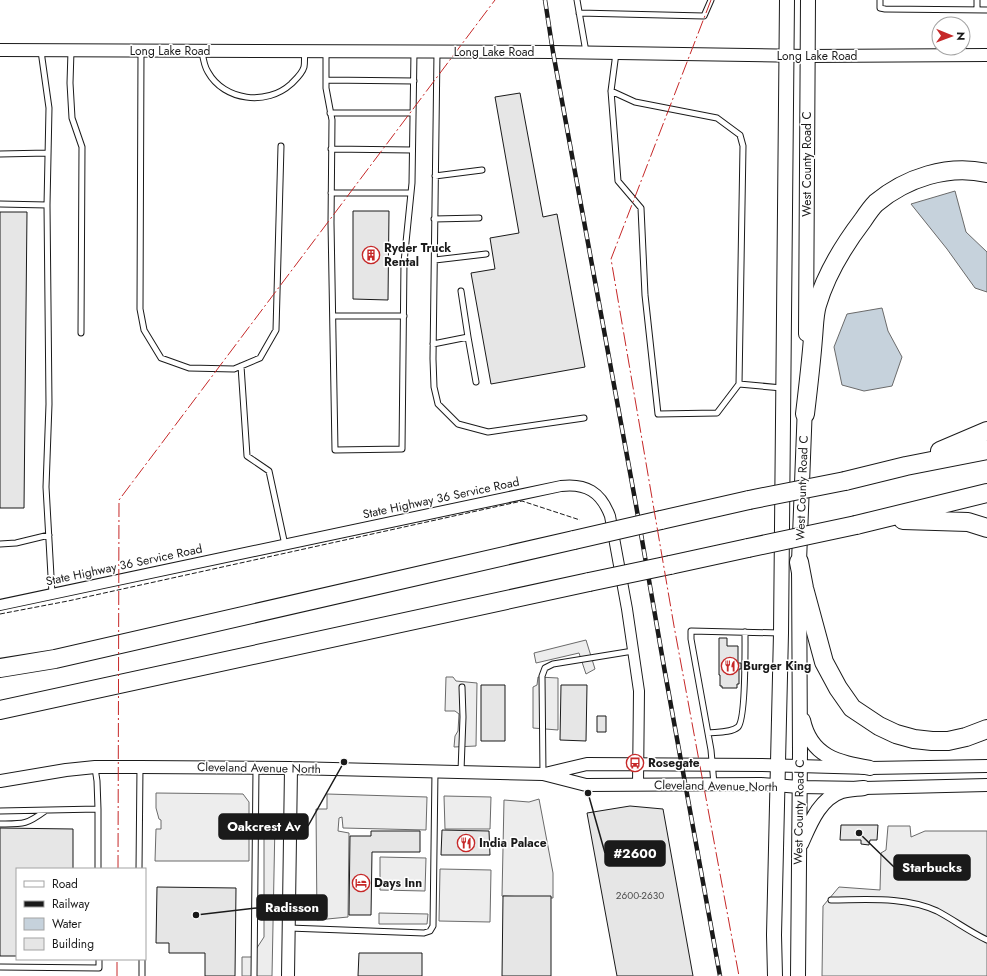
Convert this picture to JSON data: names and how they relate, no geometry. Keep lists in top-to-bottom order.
{
  "streets": {
    "main road": ["West County Road C"],
    "street": ["Long Lake Road", "State Highway 36 Service Road", "Cleveland Avenue North"]
  },
  "crossings": [
    ["Long Lake Road", "West County Road C"],
    ["West County Road C", "Cleveland Avenue North"],
    ["State Highway 36 Service Road", "Cleveland Avenue North"]
  ],
  "places": {
    "building": ["Ryder Truck Rental"],
    "restaurant": ["Burger King", "India Palace"],
    "other": [
      "Oakcrest Av",
      "#2600",
      "Starbucks",
      "Radisson"
    ],
    "bus stop": ["Rosegate"],
    "hotel": ["Days Inn"]
  },
  "house_numbers": ["2600-2630"],
  "legend": [
    "Road",
    "Railway",
    "Water",
    "Building"
  ],
  "north": "right"
}
